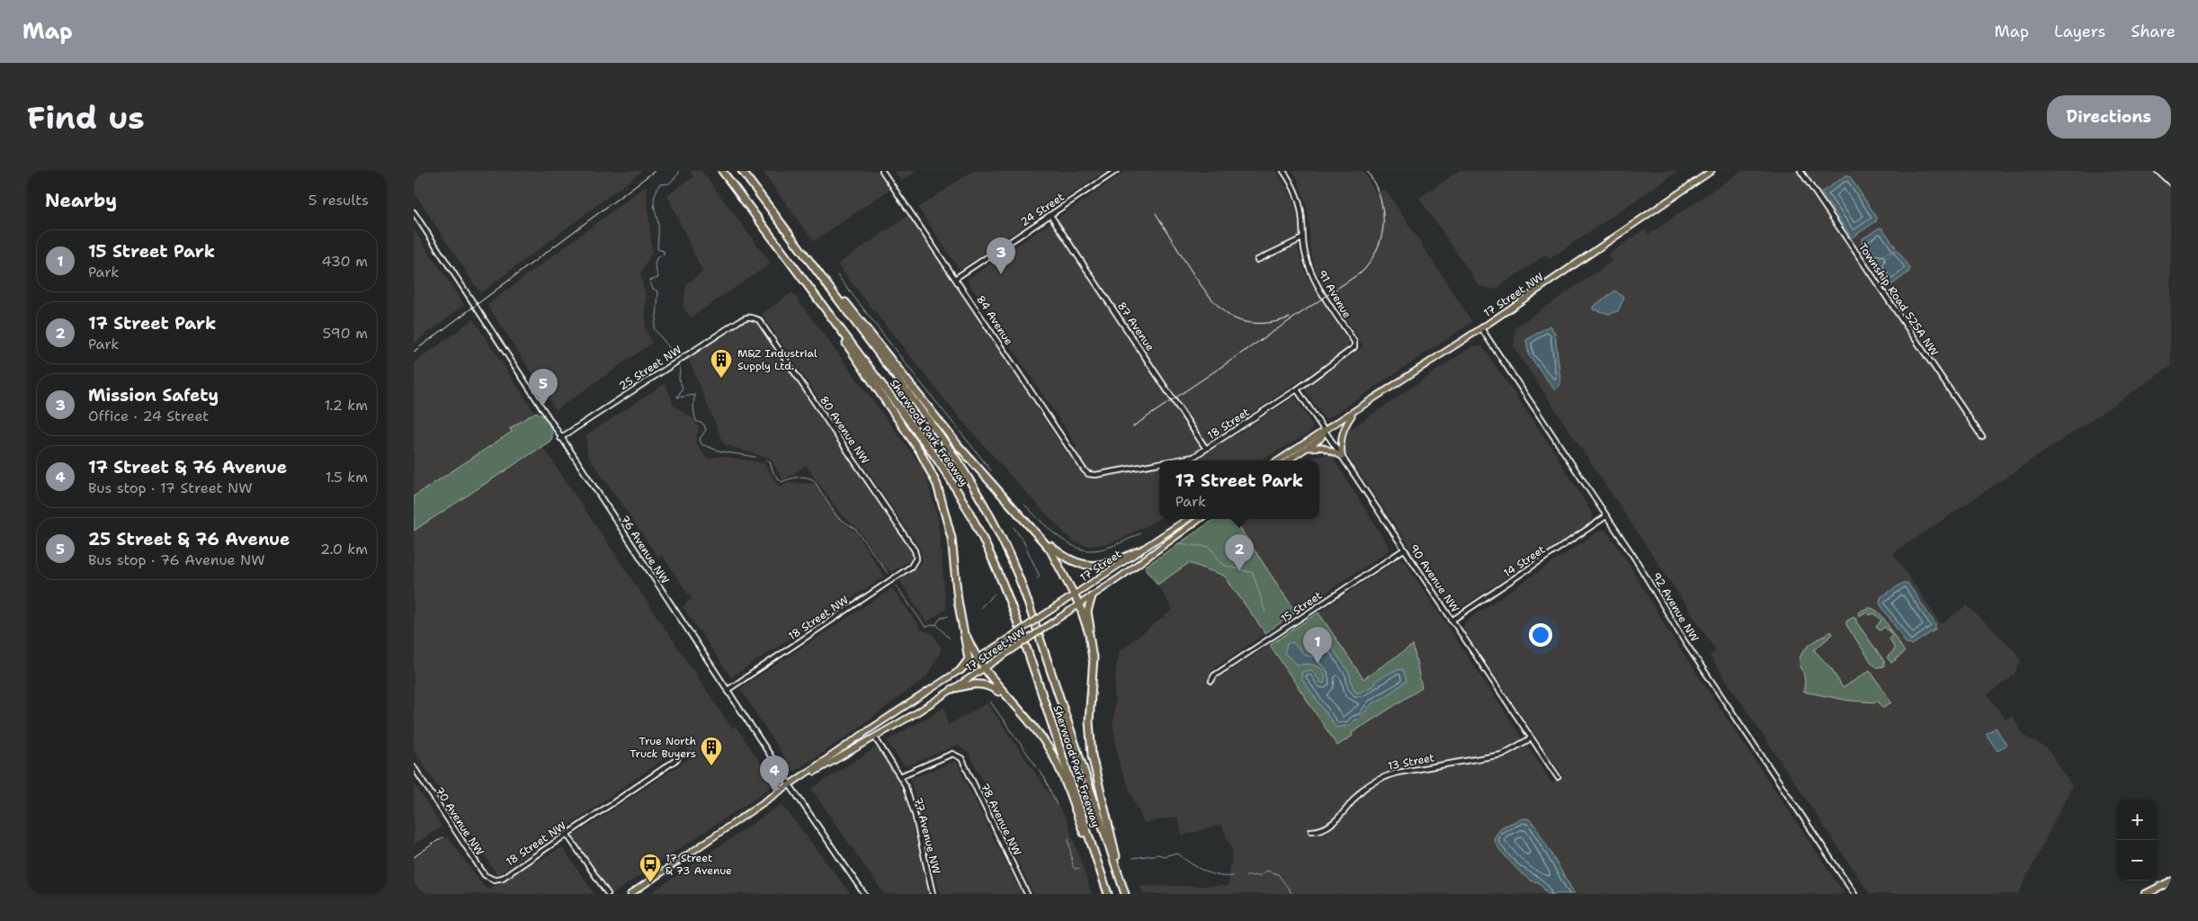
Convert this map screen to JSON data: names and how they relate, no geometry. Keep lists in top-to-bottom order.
{
  "streets": {
    "highway": ["Sherwood Park Freeway"],
    "main road": ["17 Street NW", "17 Street"],
    "street": [
      "24 Street",
      "91 Avenue",
      "Township Road 525A NW",
      "84 Avenue",
      "87 Avenue",
      "25 Street NW",
      "18 Street",
      "80 Avenue NW",
      "76 Avenue NW",
      "14 Street",
      "90 Avenue NW",
      "15 Street",
      "92 Avenue NW",
      "18 Street NW",
      "13 Street",
      "78 Avenue NW",
      "70 Avenue NW",
      "77 Avenue NW"
    ]
  },
  "crossings": [
    ["24 Street", "84 Avenue"],
    ["24 Street", "87 Avenue"],
    ["91 Avenue", "18 Street"],
    ["17 Street NW", "76 Avenue NW"],
    ["17 Street NW", "17 Street"],
    ["17 Street NW", "90 Avenue NW"],
    ["17 Street NW", "92 Avenue NW"],
    ["17 Street NW", "77 Avenue NW"],
    ["84 Avenue", "18 Street"],
    ["87 Avenue", "18 Street"],
    ["25 Street NW", "80 Avenue NW"],
    ["25 Street NW", "76 Avenue NW"],
    ["18 Street", "90 Avenue NW"],
    ["80 Avenue NW", "18 Street NW"],
    ["76 Avenue NW", "18 Street NW"],
    ["14 Street", "90 Avenue NW"],
    ["14 Street", "92 Avenue NW"],
    ["90 Avenue NW", "15 Street"],
    ["90 Avenue NW", "13 Street"],
    ["18 Street NW", "70 Avenue NW"],
    ["78 Avenue NW", "77 Avenue NW"]
  ],
  "places": {
    "building": ["M&Z Industrial Supply Ltd.", "True North Truck Buyers"],
    "bus stop": ["17 Street & 73 Avenue"]
  },
  "page": {
    "header": "Map",
    "nav": ["Map", "Layers", "Share"],
    "buttons": "Directions",
    "title": "Find us",
    "heading": ["Nearby", "5 results"],
    "list": [
      {
        "mark": "1",
        "name": "15 Street Park",
        "note": "Park",
        "value": "430 m"
      },
      {
        "mark": "2",
        "name": "17 Street Park",
        "note": "Park",
        "value": "590 m"
      },
      {
        "mark": "3",
        "name": "Mission Safety",
        "note": "Office · 24 Street",
        "value": "1.2 km"
      },
      {
        "mark": "4",
        "name": "17 Street & 76 Avenue",
        "note": "Bus stop · 17 Street NW",
        "value": "1.5 km"
      },
      {
        "mark": "5",
        "name": "25 Street & 76 Avenue",
        "note": "Bus stop · 76 Avenue NW",
        "value": "2.0 km"
      }
    ],
    "pins": [
      "3",
      "5",
      "2",
      "1",
      "4"
    ],
    "popup": ["17 Street Park", "Park"],
    "map_buttons": ["+", "−"]
  }
}
